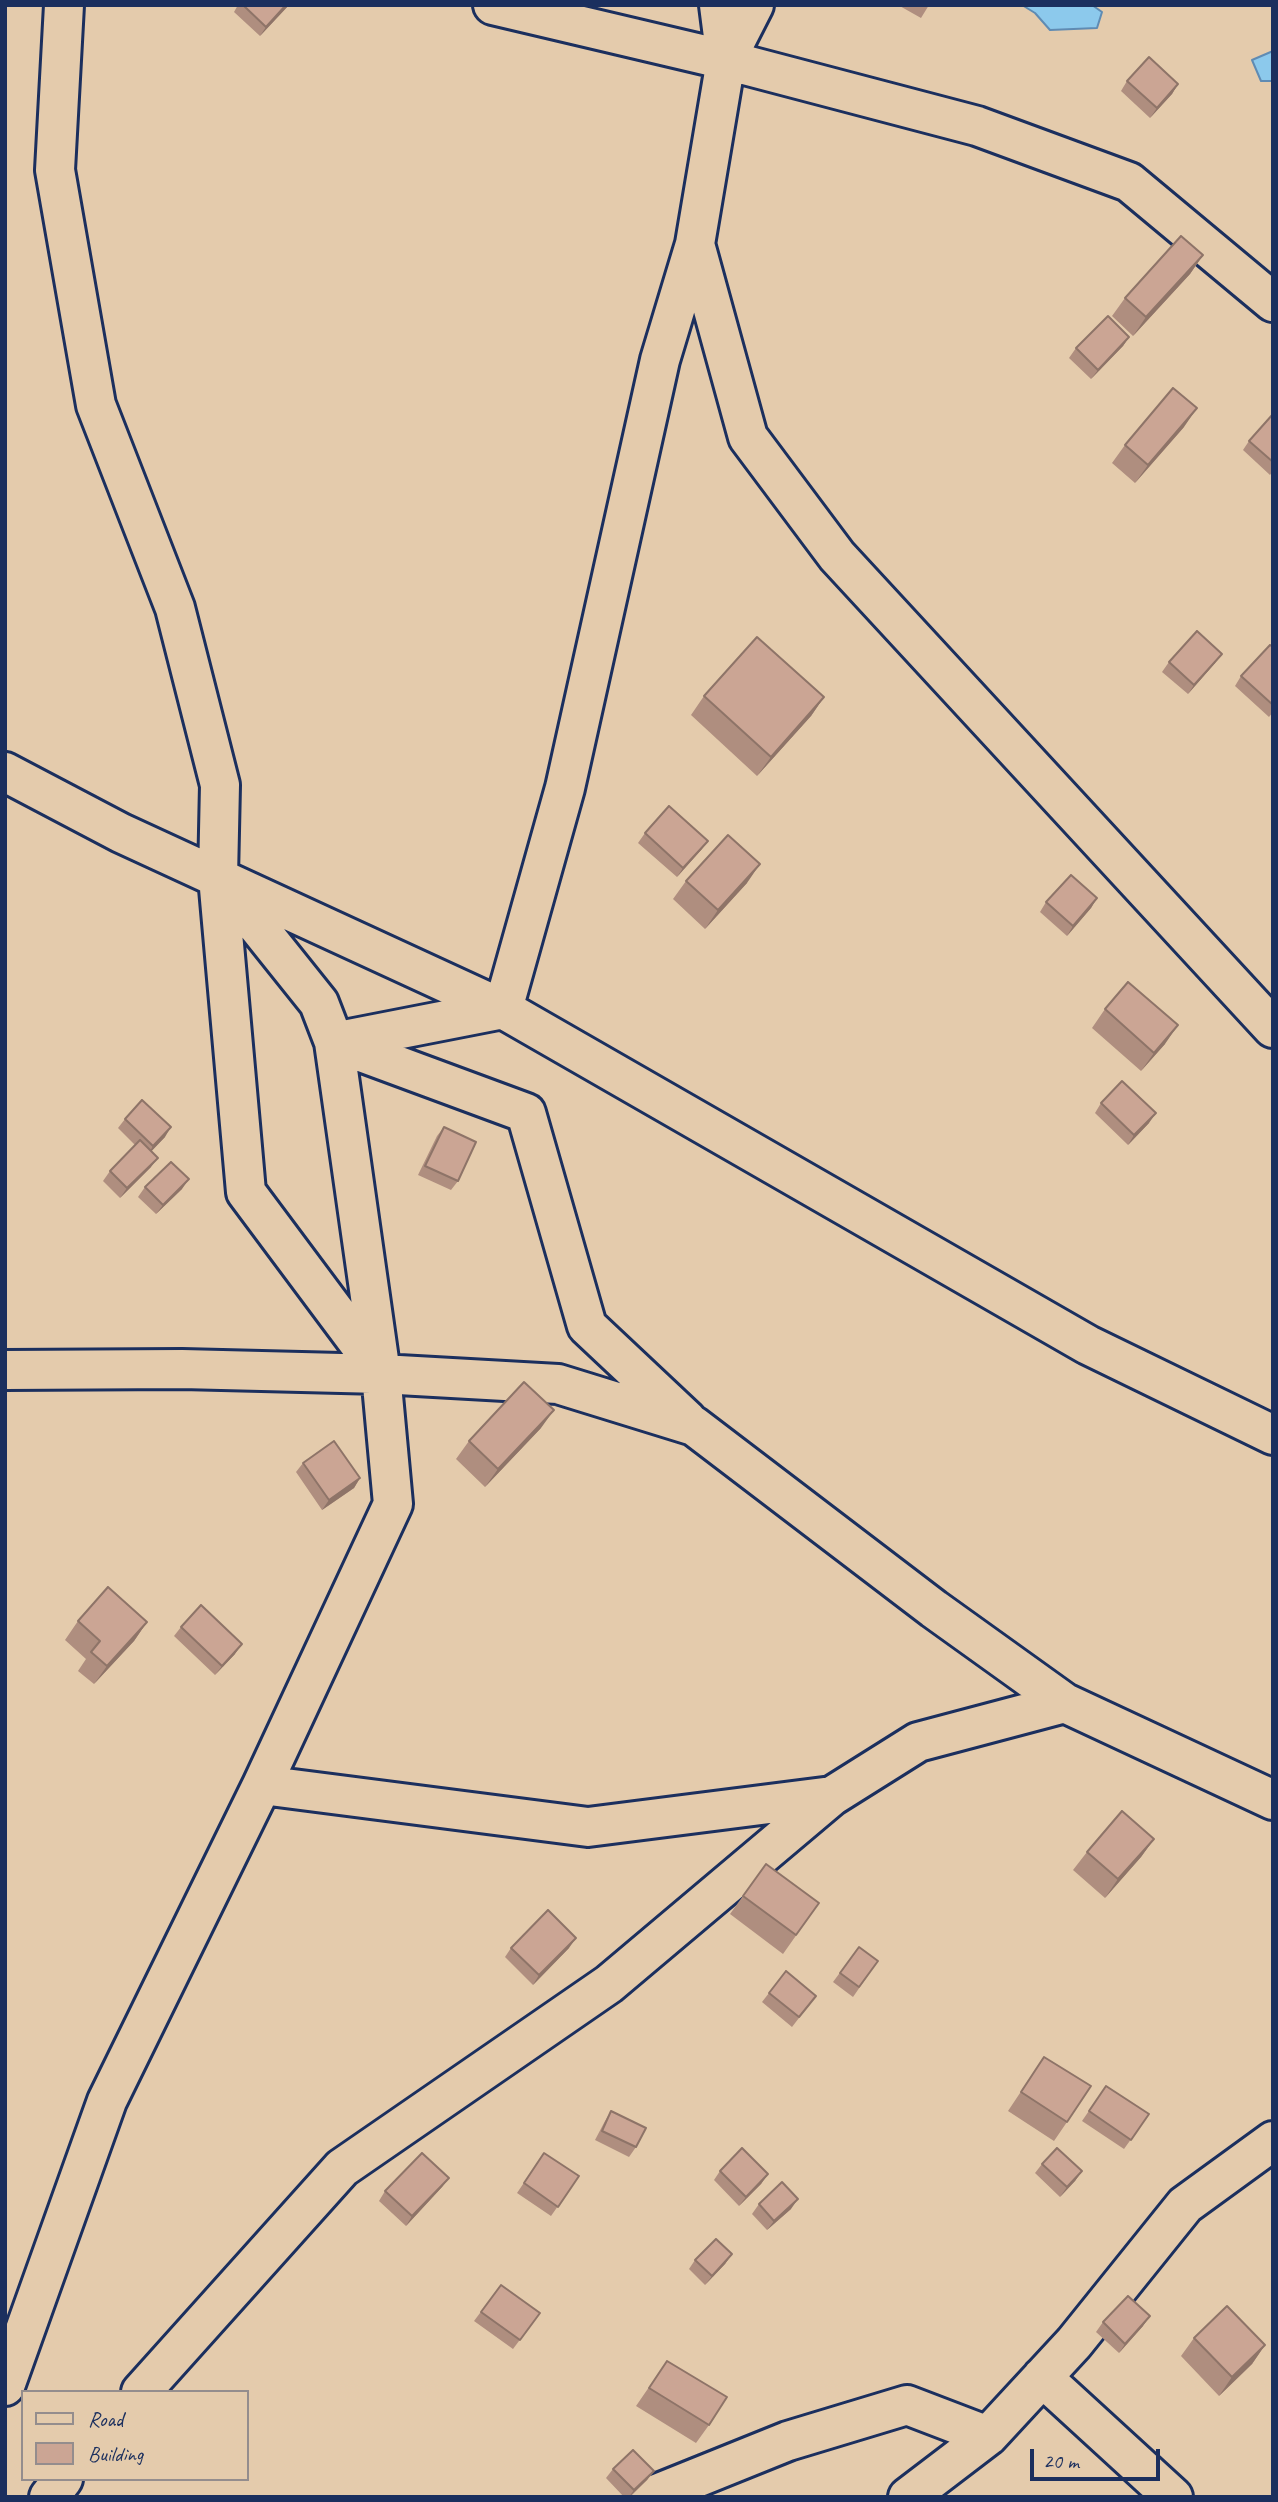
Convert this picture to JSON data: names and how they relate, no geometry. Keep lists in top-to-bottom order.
{
  "legend": ["Road", "Building"],
  "scale_bar": "20 m"
}
